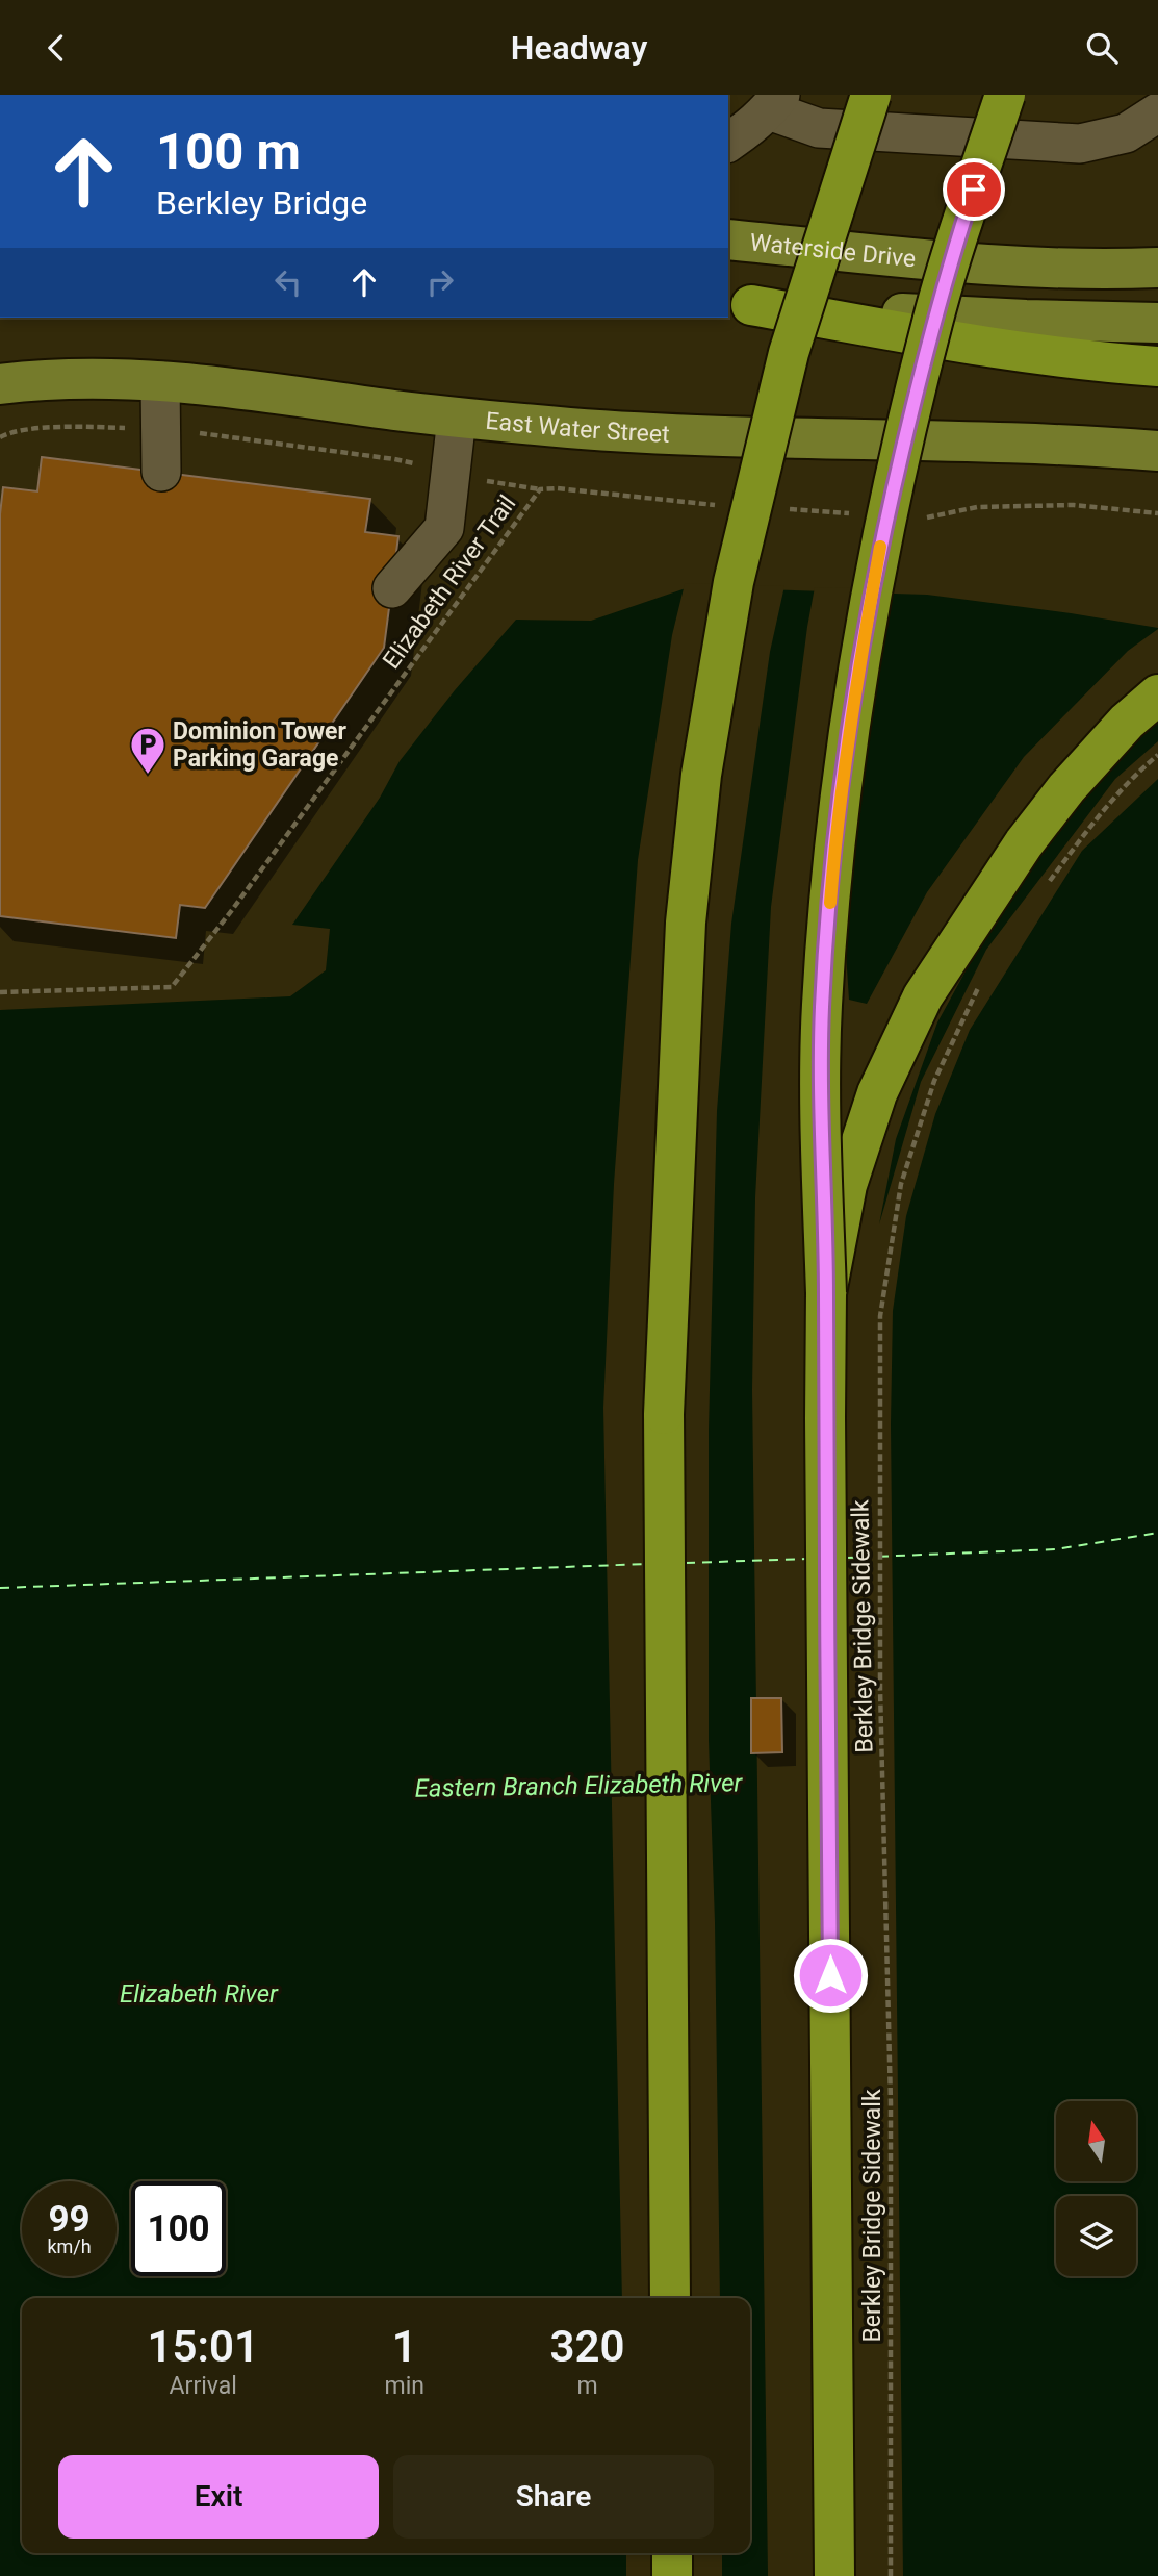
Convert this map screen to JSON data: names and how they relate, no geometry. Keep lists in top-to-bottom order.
{
  "streets": {
    "main road": ["Waterside Drive", "East Water Street"],
    "path": ["Elizabeth River Trail", "Berkley Bridge Sidewalk"]
  },
  "water": ["Eastern Branch Elizabeth River", "Elizabeth River"],
  "places": {
    "parking": ["Dominion Tower Parking Garage"]
  },
  "north": "top",
  "page": {
    "header": "Headway",
    "turn": ["100 m", "Berkley Bridge"],
    "speed": "99 km/h",
    "limit": "100",
    "eta": [
      "15:01",
      "Arrival",
      "1",
      "min",
      "320",
      "m"
    ],
    "buttons": ["Exit", "Share"]
  }
}
